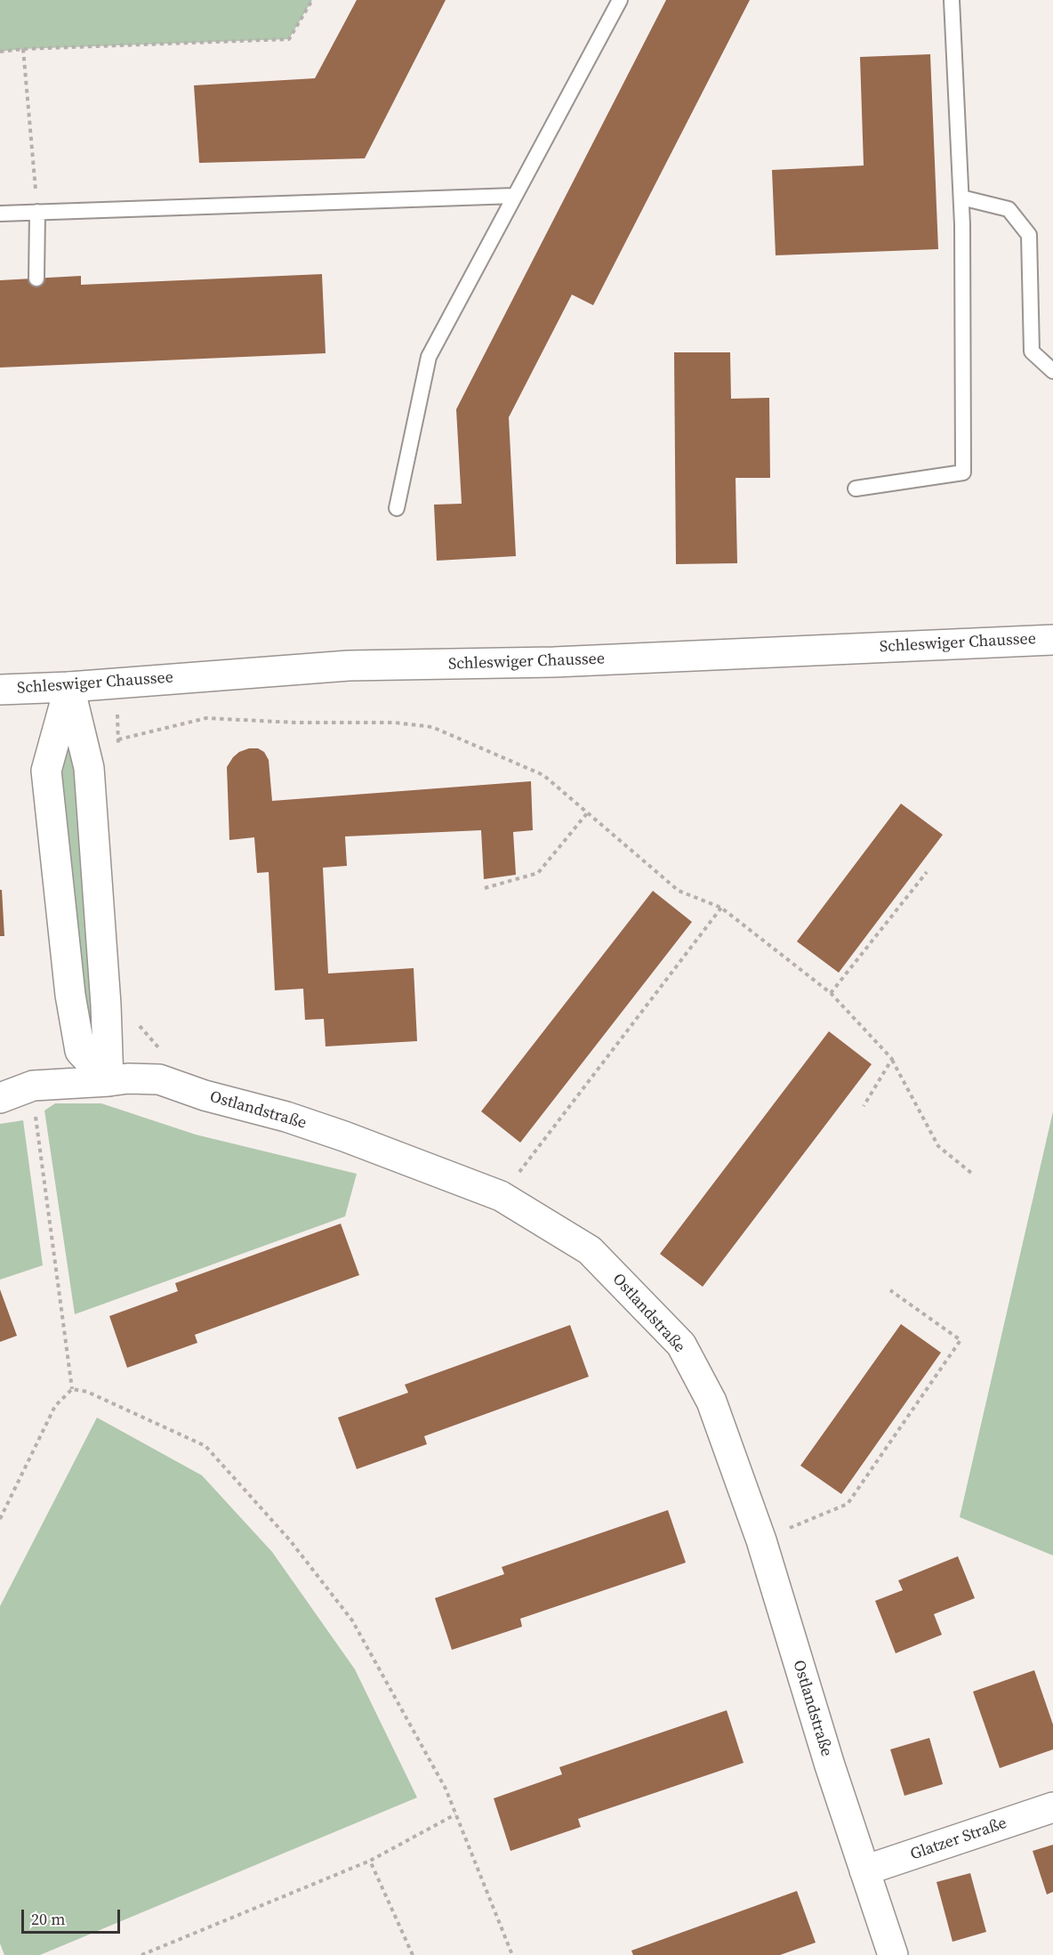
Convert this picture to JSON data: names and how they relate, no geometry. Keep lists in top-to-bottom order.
{
  "streets": {
    "street": ["Schleswiger Chaussee", "Ostlandstraße", "Glatzer Straße"]
  },
  "crossings": [
    ["Ostlandstraße", "Glatzer Straße"]
  ],
  "scale_bar": "20 m"
}
